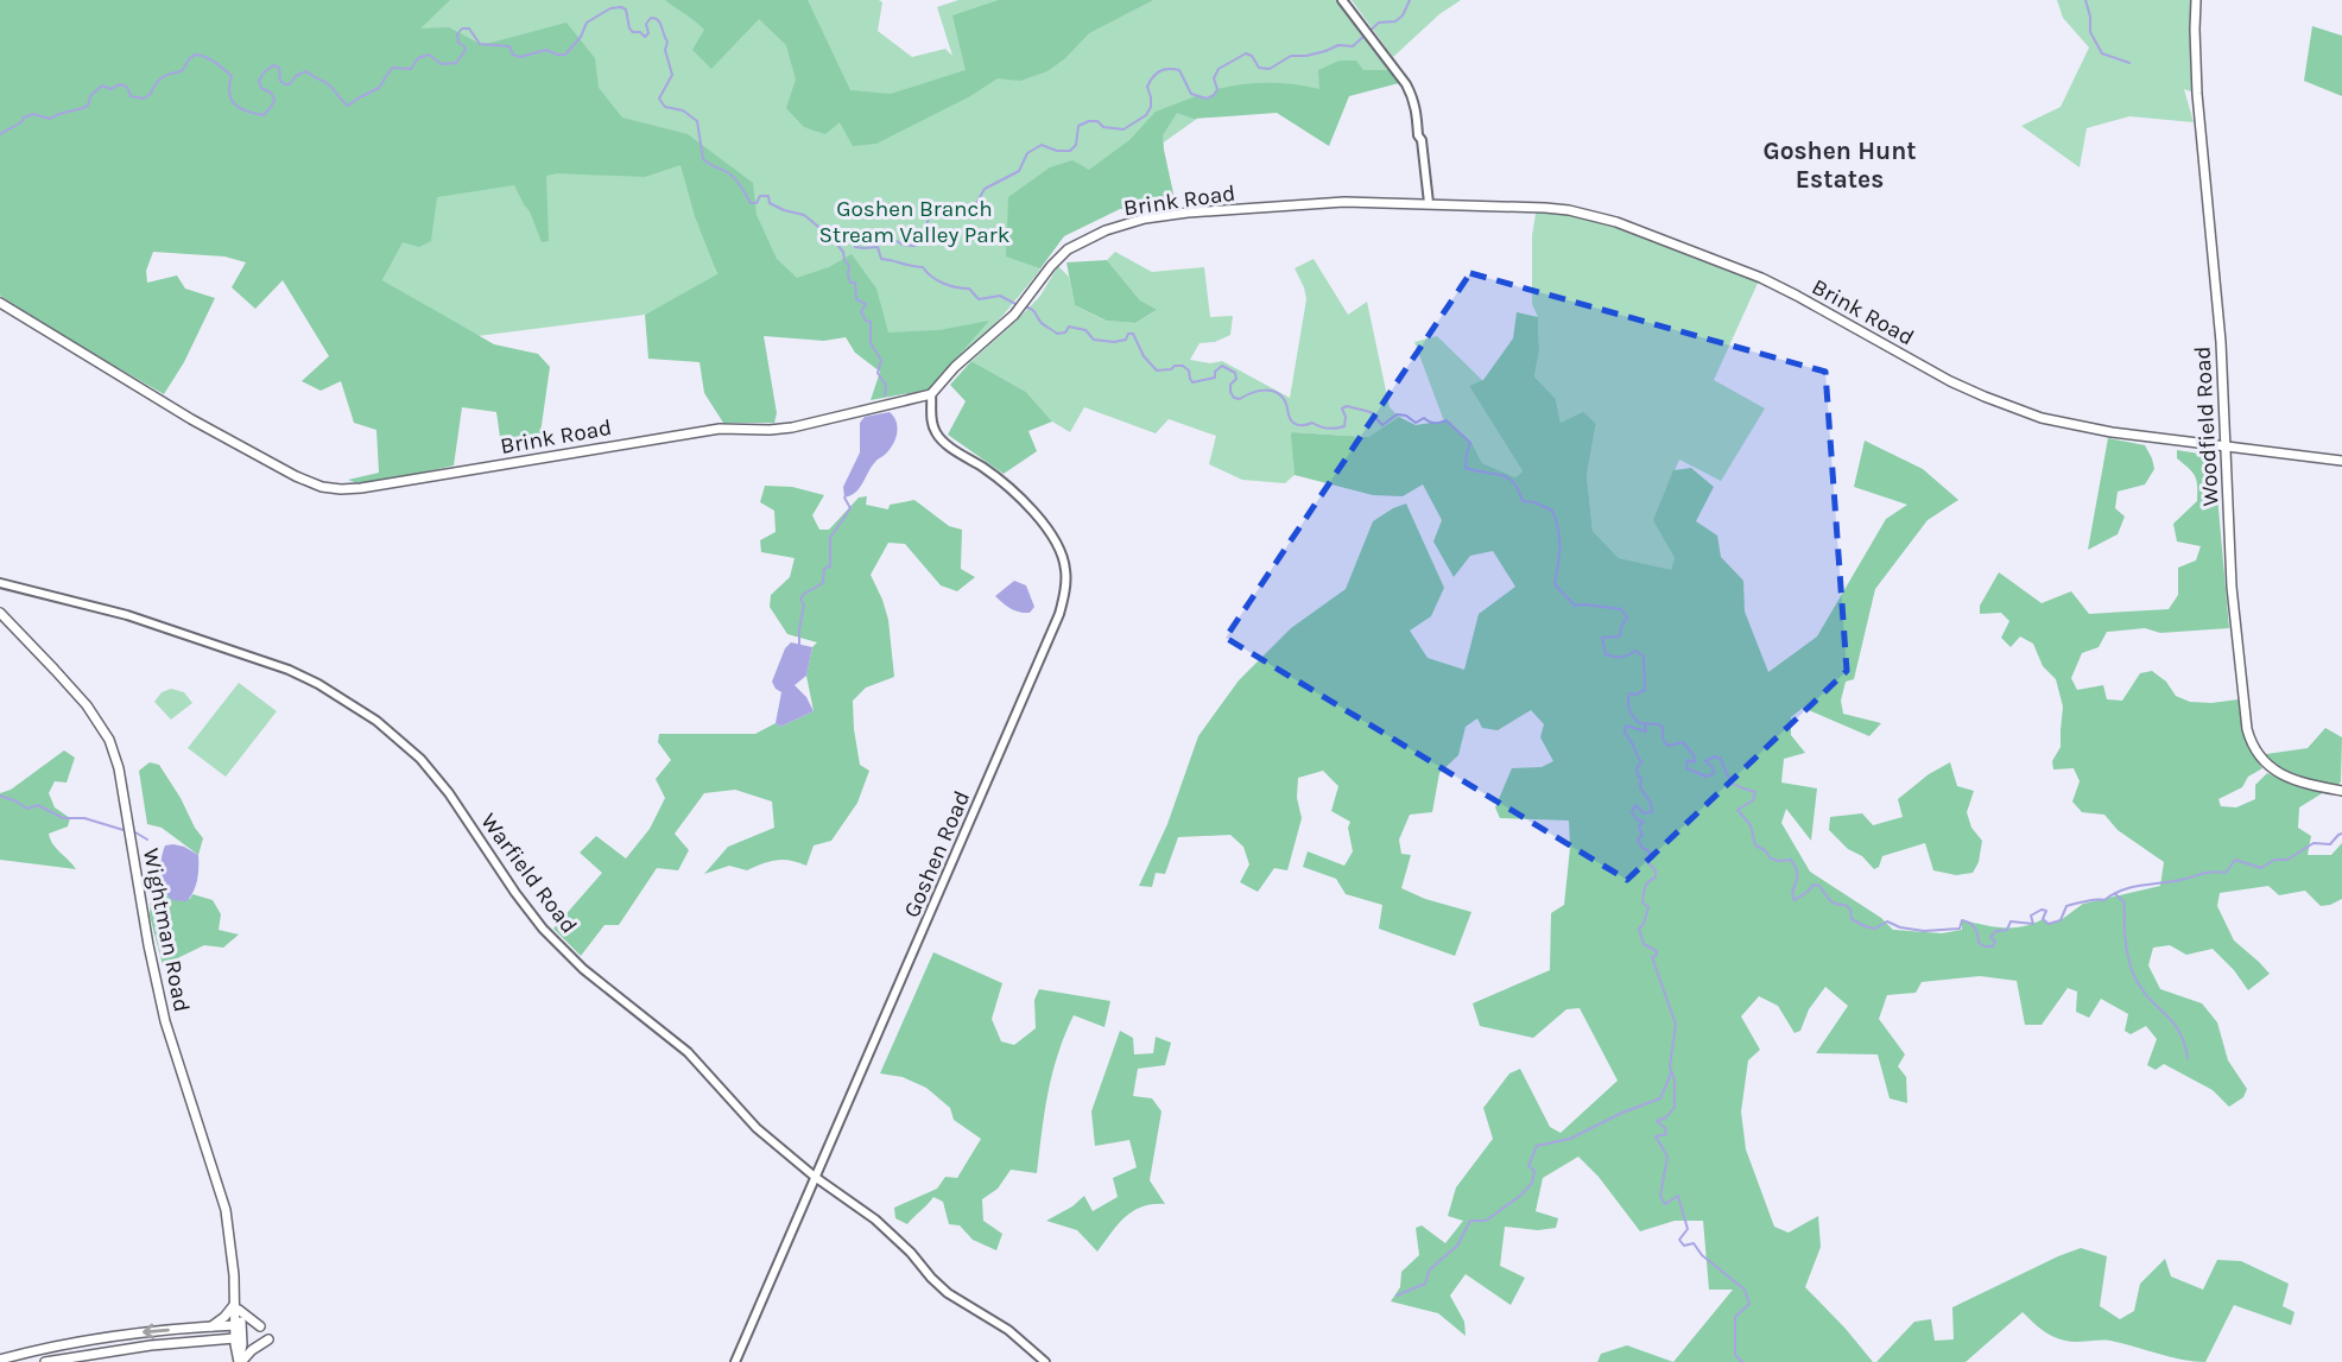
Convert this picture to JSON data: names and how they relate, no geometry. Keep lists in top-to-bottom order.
{
  "streets": {
    "main road": ["Brink Road", "Woodfield Road", "Wightman Road"],
    "street": ["Goshen Road", "Warfield Road"]
  },
  "crossings": [
    ["Brink Road", "Woodfield Road"],
    ["Brink Road", "Goshen Road"],
    ["Goshen Road", "Warfield Road"]
  ],
  "districts": ["Goshen Hunt Estates"],
  "parks": ["Goshen Branch Stream Valley Park"]
}
